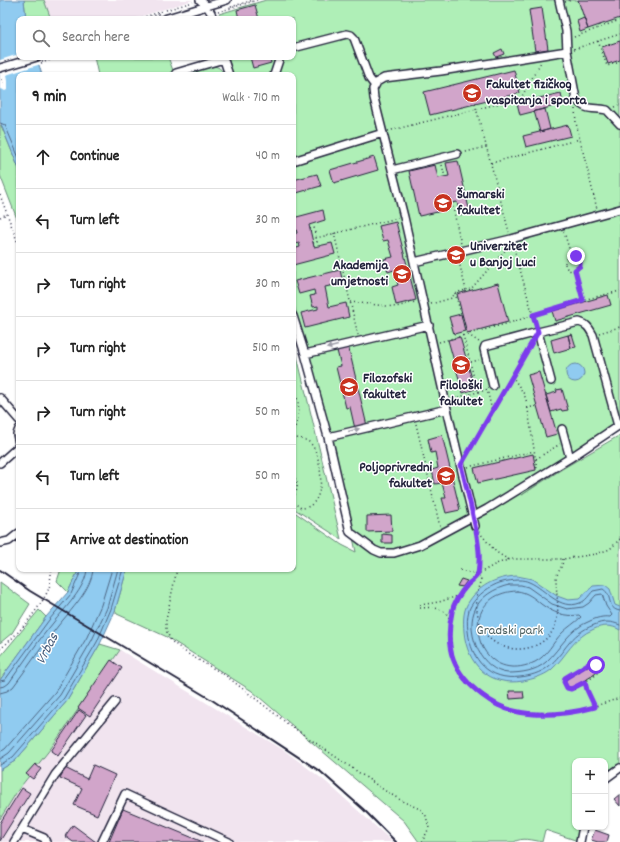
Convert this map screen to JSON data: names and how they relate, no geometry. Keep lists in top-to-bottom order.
{
  "water": ["Vrbas"],
  "parks": ["Gradski park"],
  "places": {
    "school or university": [
      "Fakultet fizičkog vaspitanja i sporta",
      "Šumarski fakultet",
      "Univerzitet u Banjoj Luci",
      "Akademija umjetnosti",
      "Filološki fakultet",
      "Filozofski fakultet",
      "Poljoprivredni fakultet"
    ]
  },
  "page": {
    "search": "Search here",
    "heading": ["9 min", "Walk · 710 m"],
    "list": [
      ["Continue", "40 m"],
      ["Turn left", "30 m"],
      ["Turn right", "30 m"],
      ["Turn right", "510 m"],
      ["Turn right", "50 m"],
      ["Turn left", "50 m"],
      "Arrive at destination"
    ],
    "map_buttons": ["+", "−"]
  }
}
